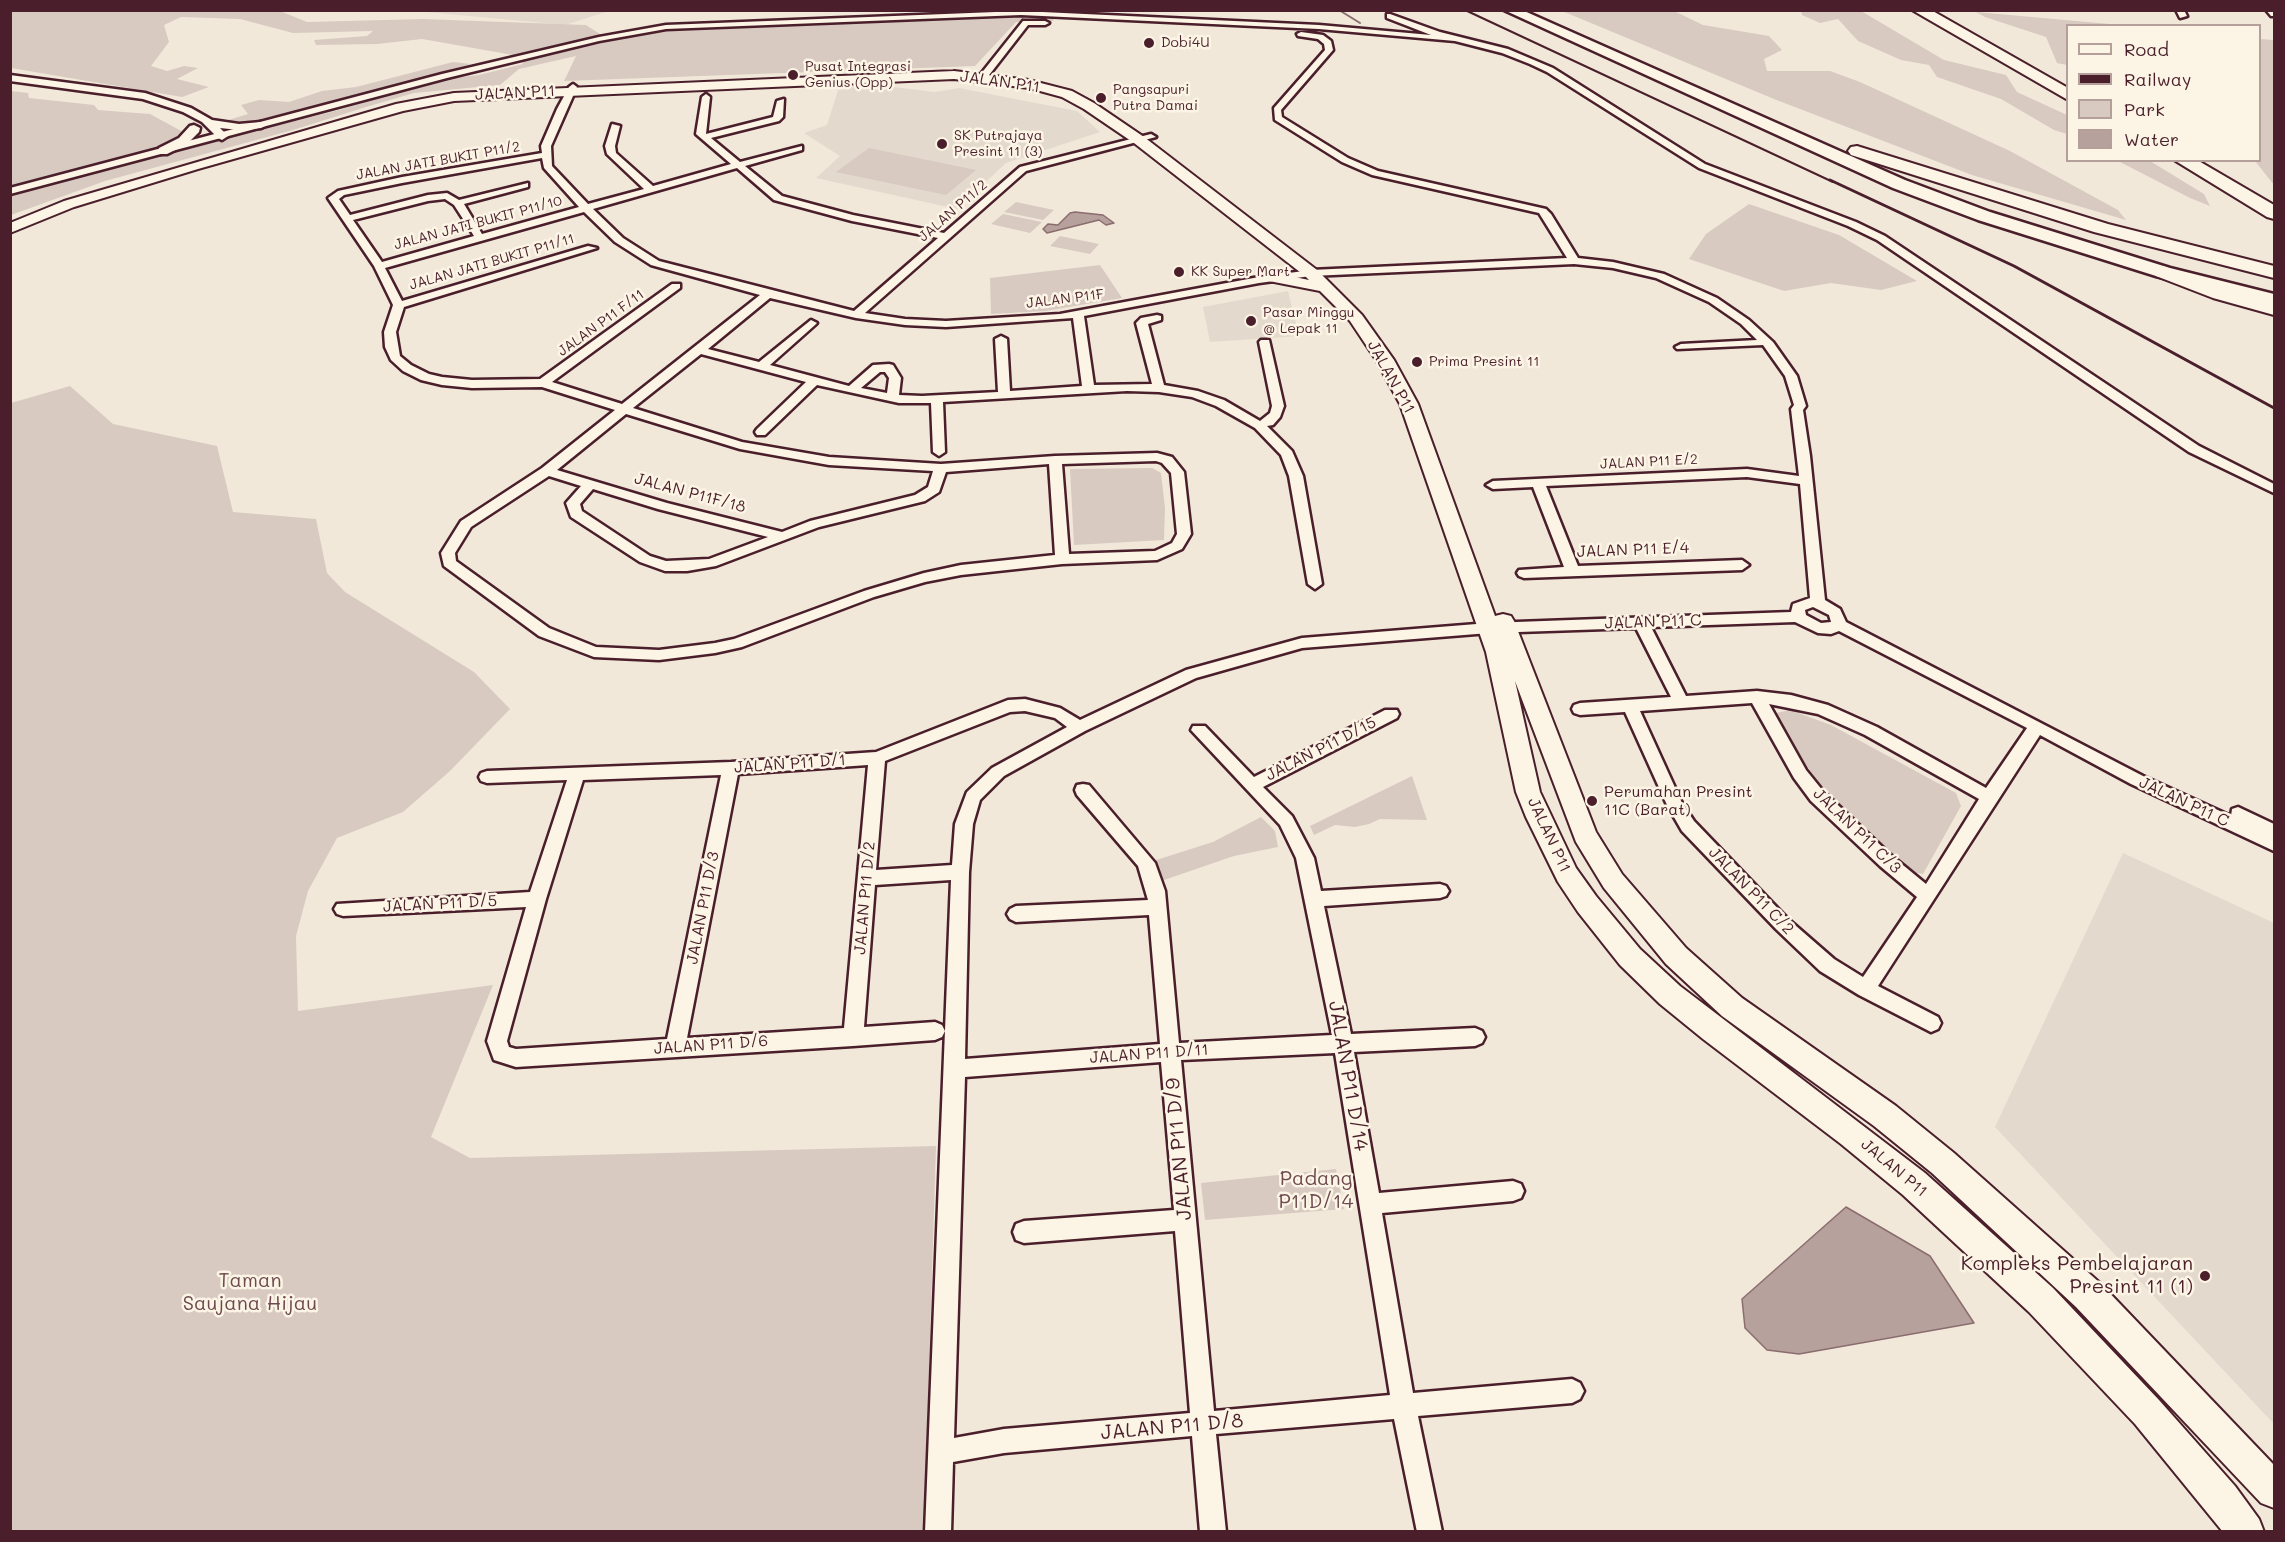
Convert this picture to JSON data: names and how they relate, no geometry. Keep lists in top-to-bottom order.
{
  "streets": {
    "main road": ["JALAN P11"],
    "street": [
      "JALAN JATI BUKIT P11/2",
      "JALAN P11/2",
      "JALAN JATI BUKIT P11/10",
      "JALAN JATI BUKIT P11/11",
      "JALAN P11F",
      "JALAN P11 F/11",
      "JALAN P11 E/2",
      "JALAN P11F/18",
      "JALAN P11 E/4",
      "JALAN P11 C",
      "JALAN P11 D/15",
      "JALAN P11 D/1",
      "JALAN P11 C/3",
      "JALAN P11 C/2",
      "JALAN P11 D/2",
      "JALAN P11 D/5",
      "JALAN P11 D/3",
      "JALAN P11 D/6",
      "JALAN P11 D/11",
      "JALAN P11 D/14",
      "JALAN P11 D/9",
      "JALAN P11 D/8"
    ]
  },
  "crossings": [
    ["JALAN P11", "JALAN P11/2"],
    ["JALAN P11", "JALAN P11 C"],
    ["JALAN JATI BUKIT P11/2", "JALAN P11F"],
    ["JALAN P11/2", "JALAN P11F"],
    ["JALAN JATI BUKIT P11/10", "JALAN P11F"],
    ["JALAN P11 C", "JALAN P11 D/1"],
    ["JALAN P11 C", "JALAN P11 D/11"],
    ["JALAN P11 C", "JALAN P11 D/8"],
    ["JALAN P11 D/15", "JALAN P11 D/14"],
    ["JALAN P11 D/1", "JALAN P11 D/2"],
    ["JALAN P11 D/1", "JALAN P11 D/3"],
    ["JALAN P11 D/2", "JALAN P11 D/6"],
    ["JALAN P11 D/5", "JALAN P11 D/6"],
    ["JALAN P11 D/3", "JALAN P11 D/6"],
    ["JALAN P11 D/11", "JALAN P11 D/14"],
    ["JALAN P11 D/11", "JALAN P11 D/9"],
    ["JALAN P11 D/14", "JALAN P11 D/8"],
    ["JALAN P11 D/9", "JALAN P11 D/8"]
  ],
  "parks": ["Padang P11D/14", "Taman Saujana Hijau"],
  "places": [
    "Dobi4U",
    "Pusat Integrasi Genius (Opp)",
    "Pangsapuri Putra Damai",
    "SK Putrajaya Presint 11 (3)",
    "KK Super Mart",
    "Pasar Minggu @ Lepak 11",
    "Prima Presint 11",
    "Perumahan Presint 11C (Barat)",
    "Kompleks Pembelajaran Presint 11 (1)"
  ],
  "legend": [
    "Road",
    "Railway",
    "Park",
    "Water"
  ]
}
